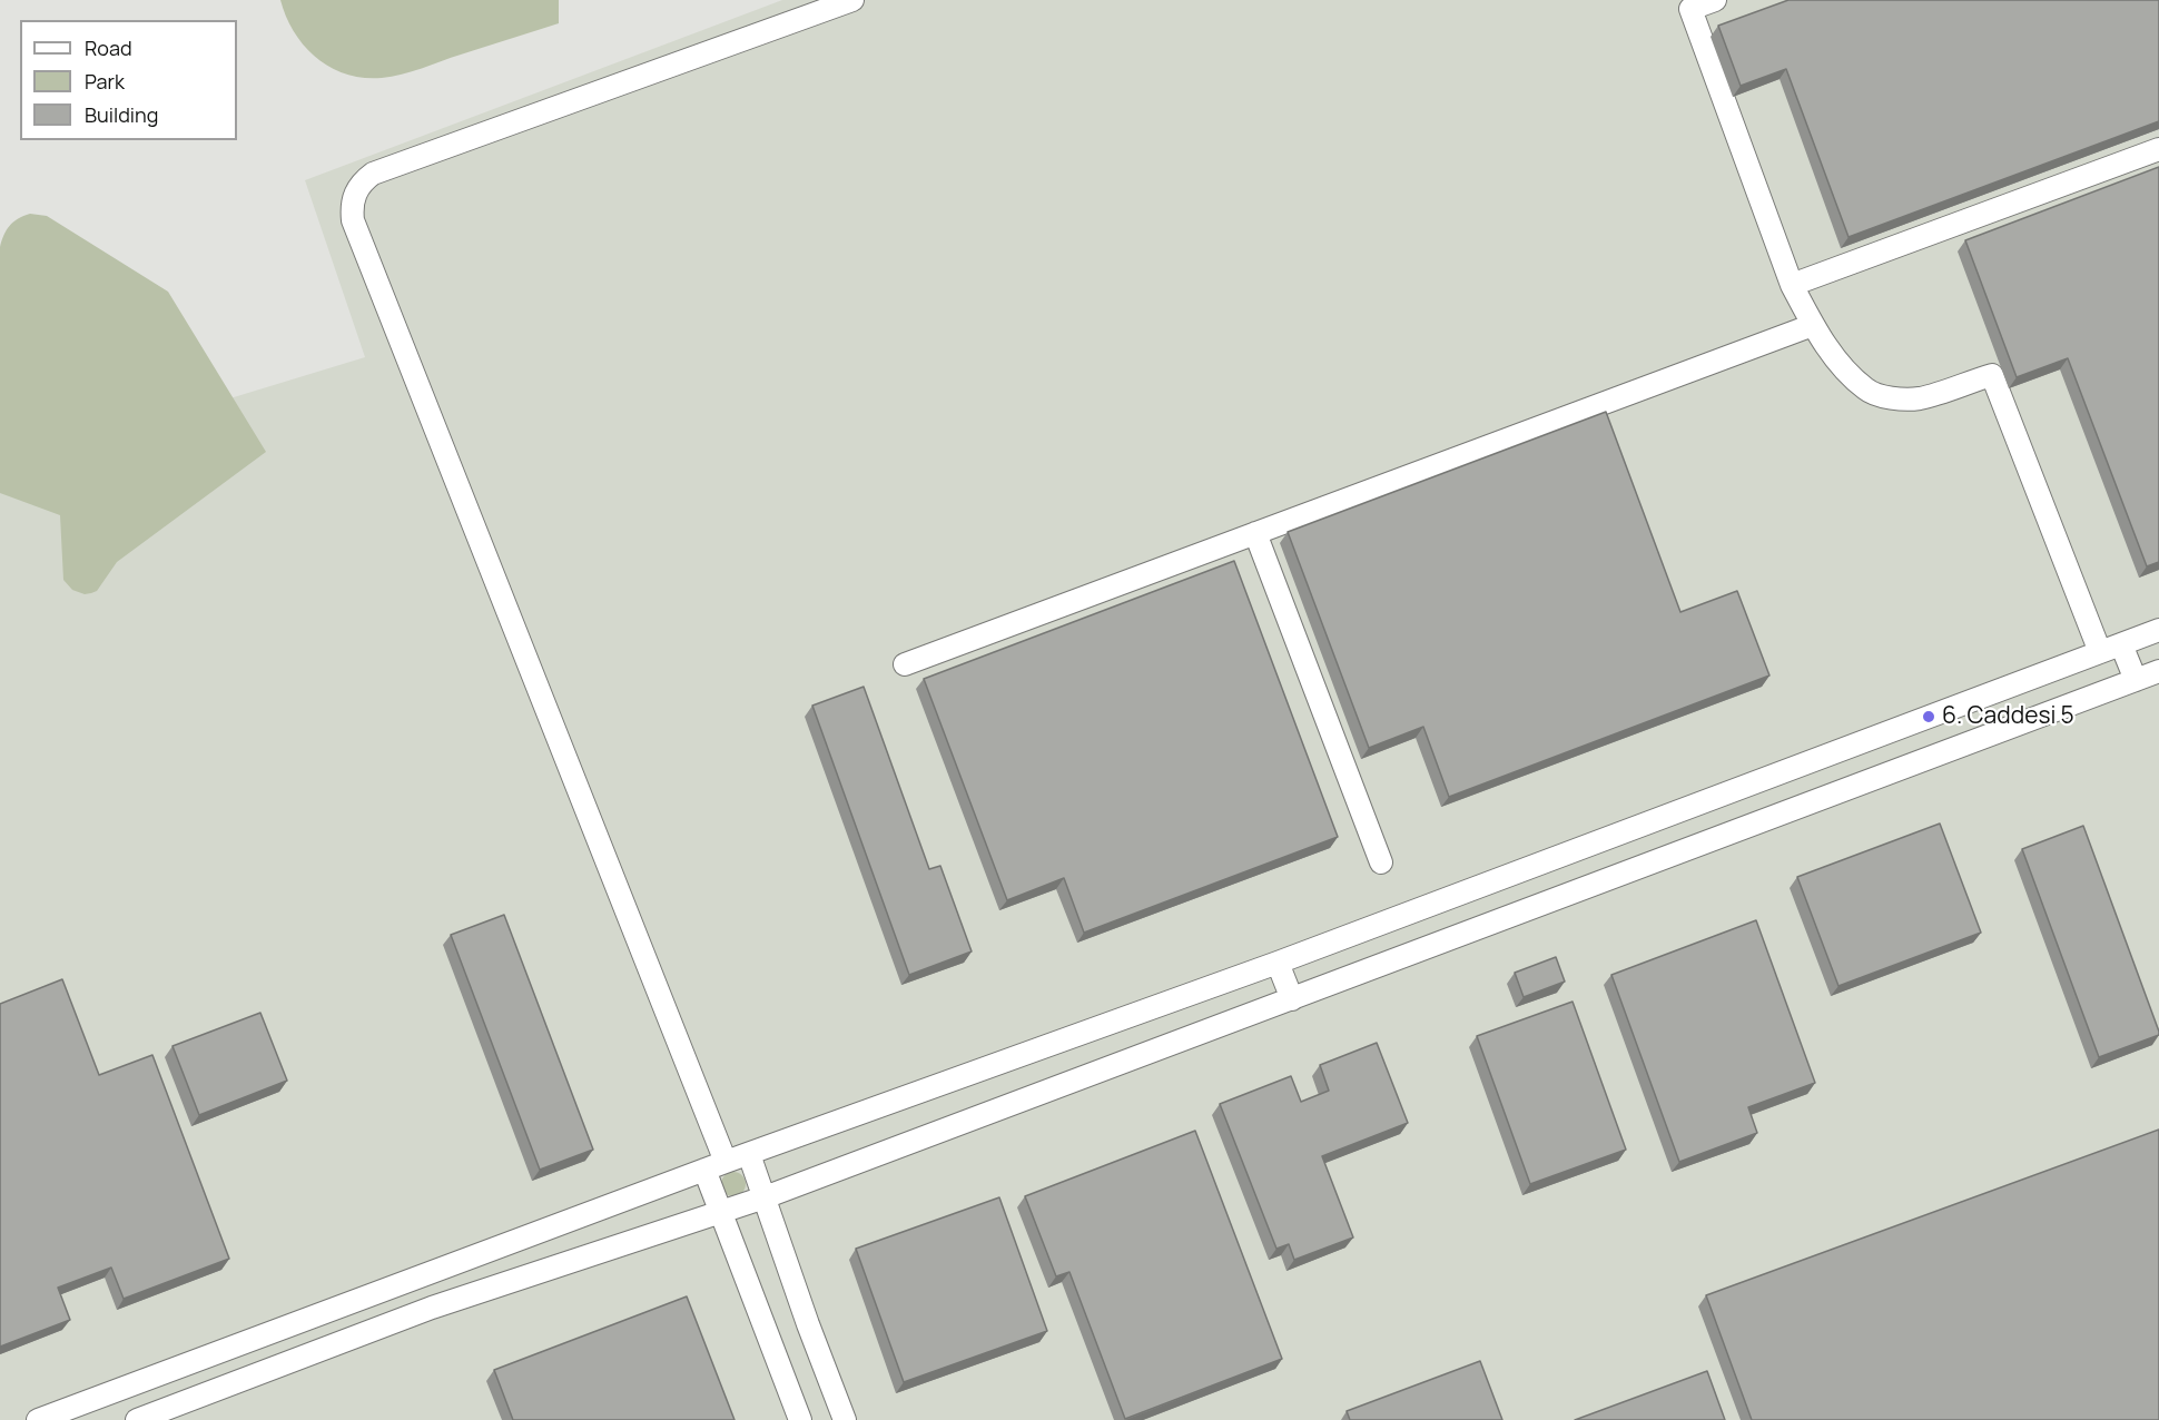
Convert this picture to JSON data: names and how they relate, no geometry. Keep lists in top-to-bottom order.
{
  "places": ["6. Caddesi 5"],
  "legend": ["Road", "Park", "Building"]
}
